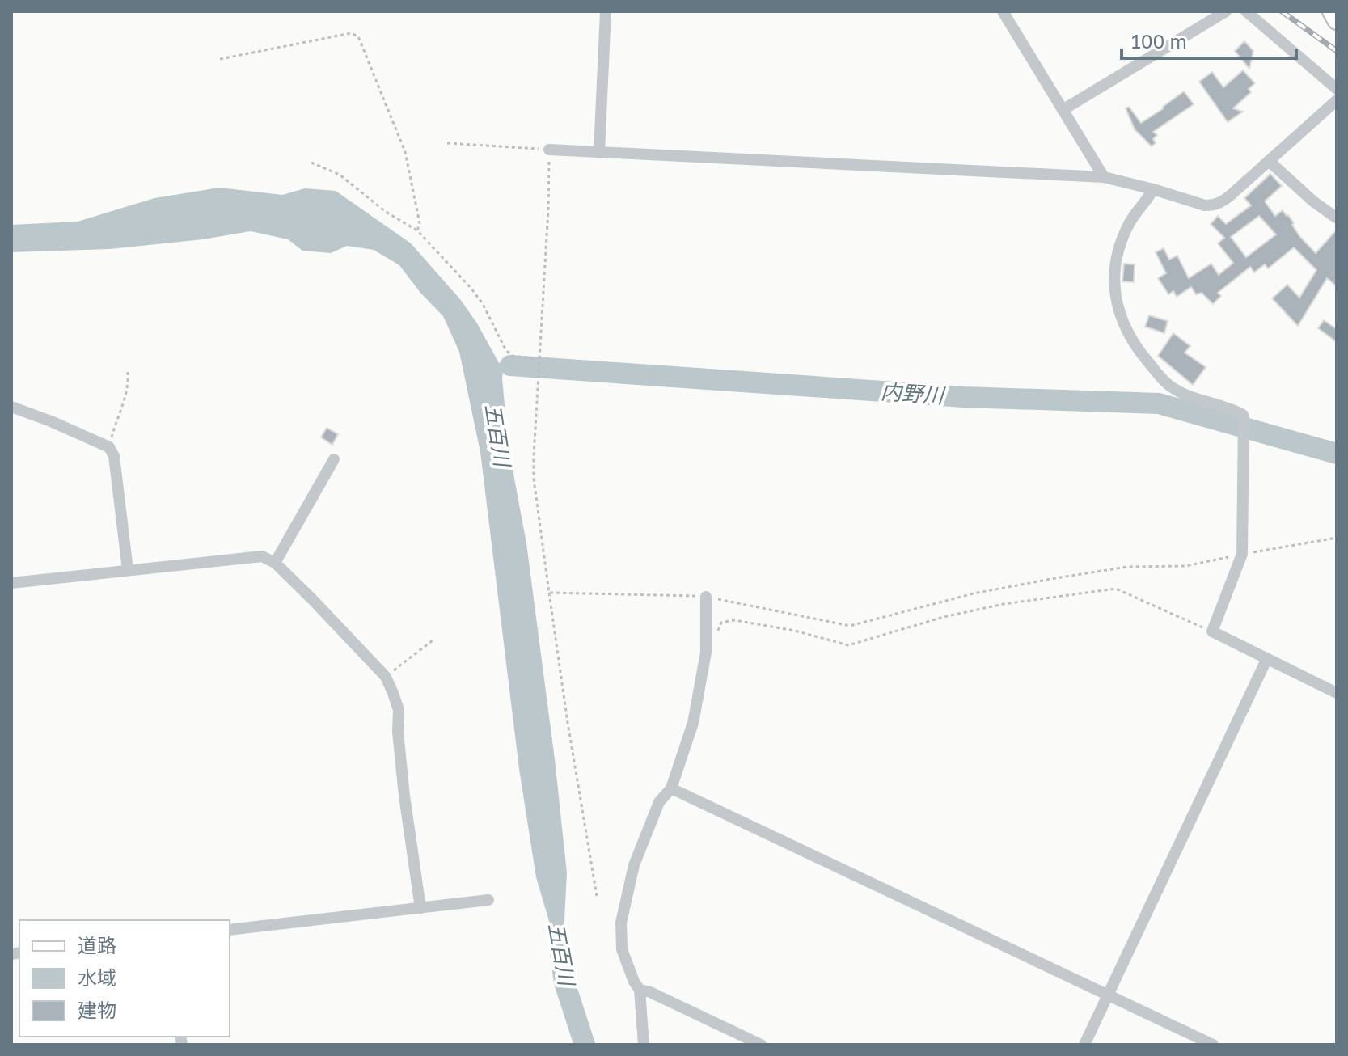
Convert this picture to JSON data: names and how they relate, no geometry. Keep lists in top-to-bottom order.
{
  "water": ["内野川", "五百川"],
  "legend": ["道路", "水域", "建物"],
  "scale_bar": "100 m"
}
